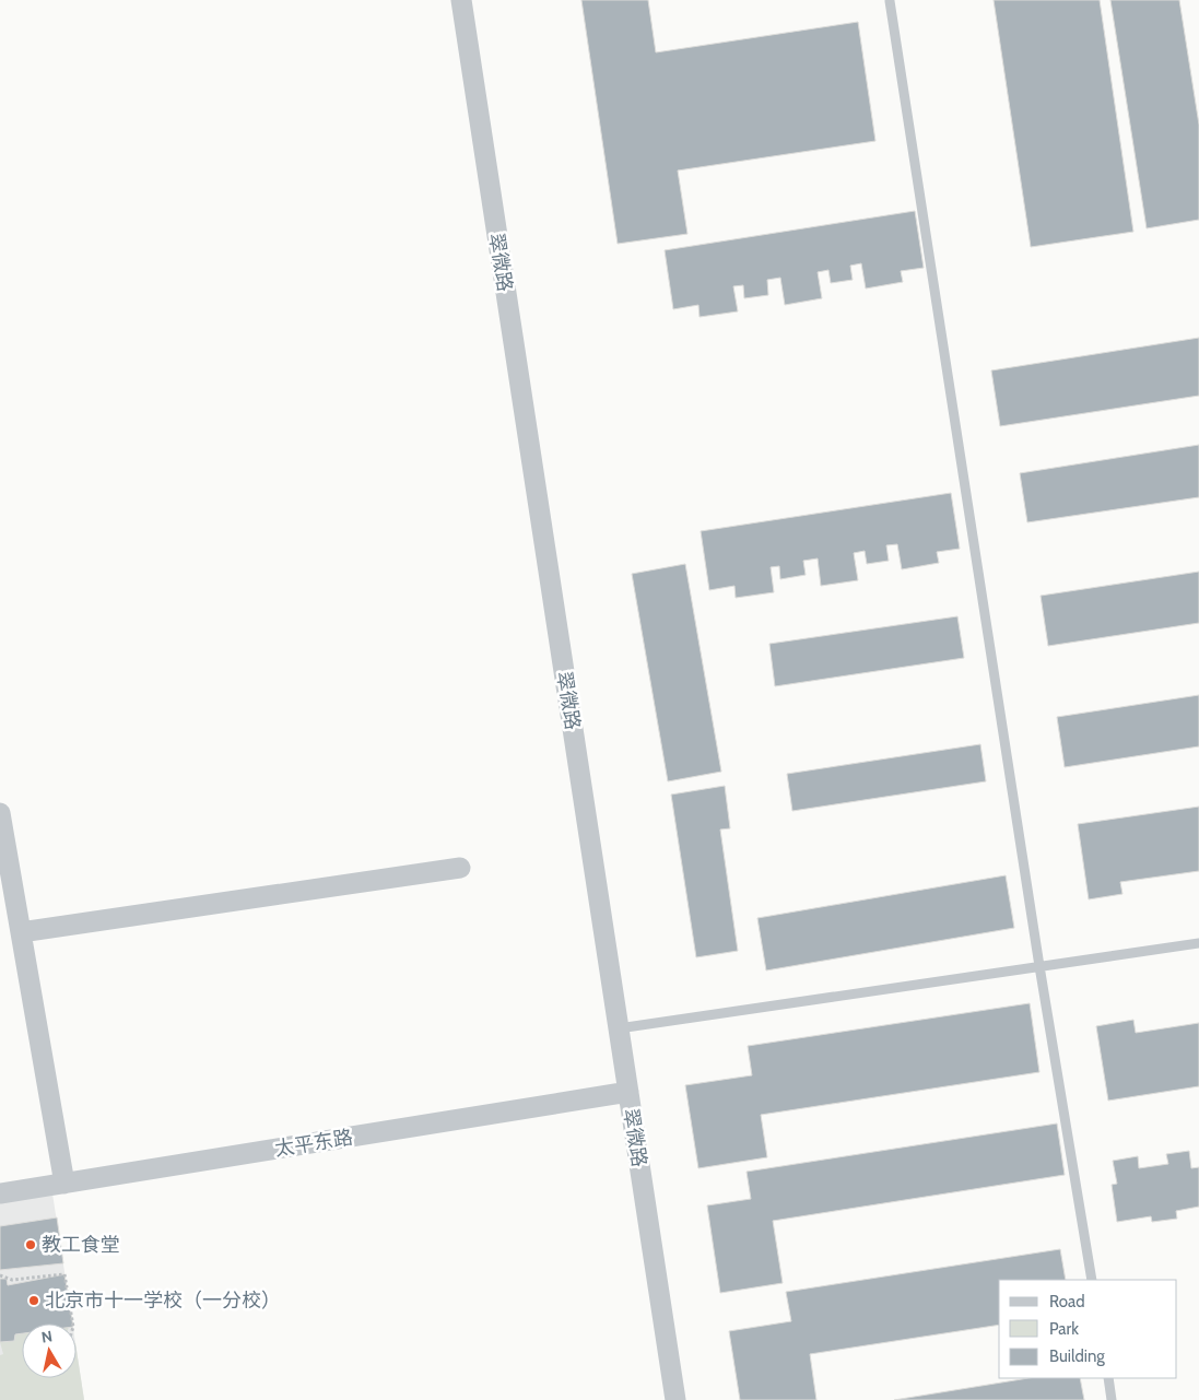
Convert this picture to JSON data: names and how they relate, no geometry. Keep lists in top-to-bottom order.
{
  "streets": {
    "street": ["翠微路", "太平东路"]
  },
  "crossings": [
    ["翠微路", "太平东路"]
  ],
  "places": ["教工食堂", "北京市十一学校（一分校）"],
  "legend": ["Road", "Park", "Building"],
  "north": "top"
}
